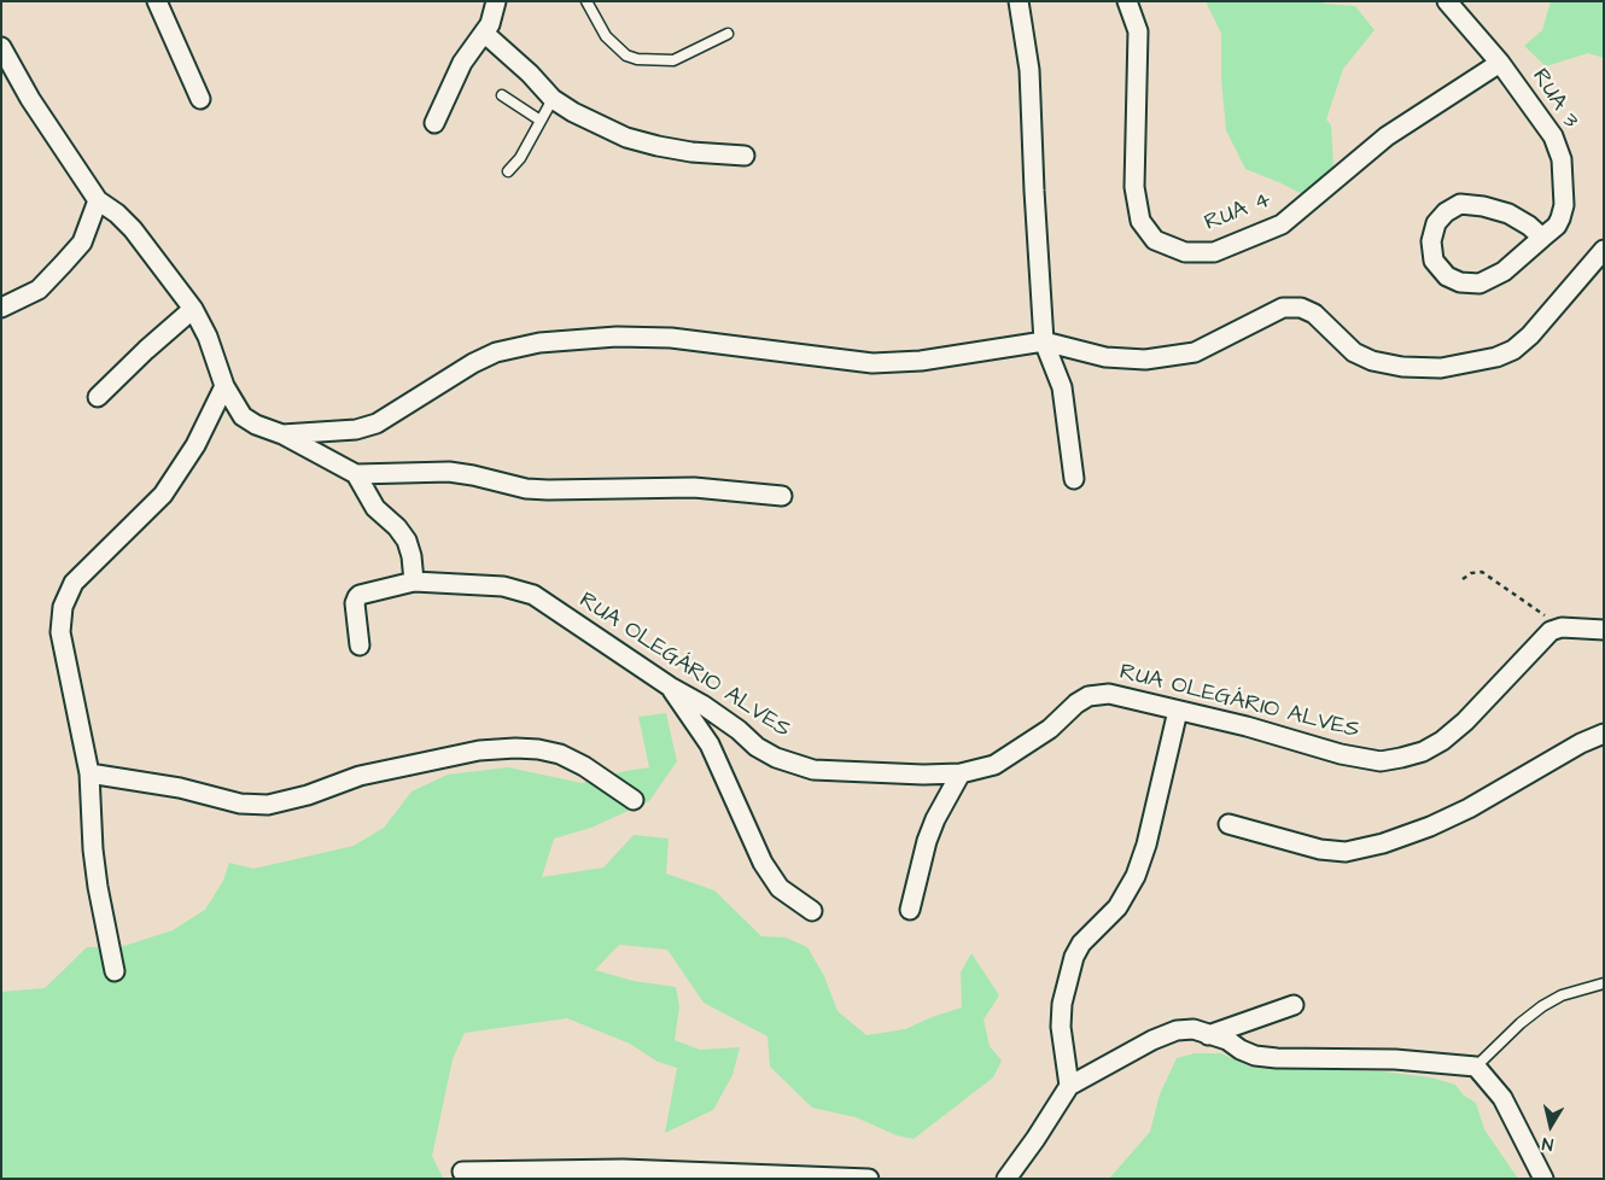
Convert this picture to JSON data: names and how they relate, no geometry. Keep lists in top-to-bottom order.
{
  "streets": {
    "street": ["RUA 3", "RUA 4", "RUA OLEGÁRIO ALVES"]
  },
  "crossings": [
    ["RUA 3", "RUA 4"]
  ],
  "north": "bottom"
}
